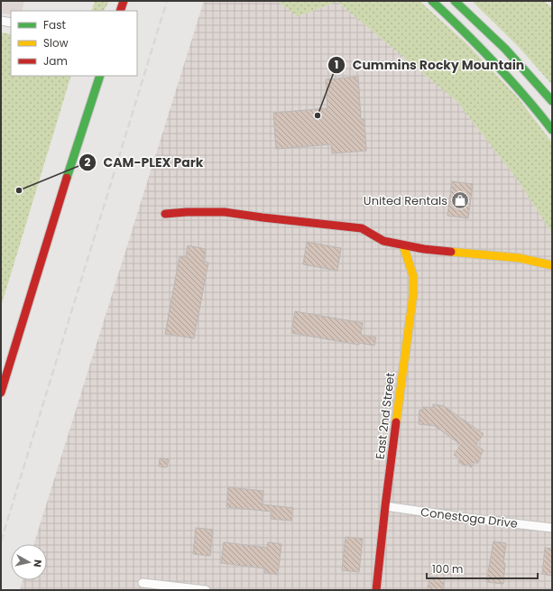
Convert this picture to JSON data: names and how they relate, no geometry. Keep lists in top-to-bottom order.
{
  "streets": {
    "main road": ["East 2nd Street"],
    "street": ["Conestoga Drive"]
  },
  "crossings": [
    ["East 2nd Street", "Conestoga Drive"]
  ],
  "places": {
    "other": ["Cummins Rocky Mountain", "CAM-PLEX Park"],
    "shop": ["United Rentals"]
  },
  "legend": ["Fast", "Slow", "Jam"],
  "scale_bar": "100 m",
  "north": "right"
}
